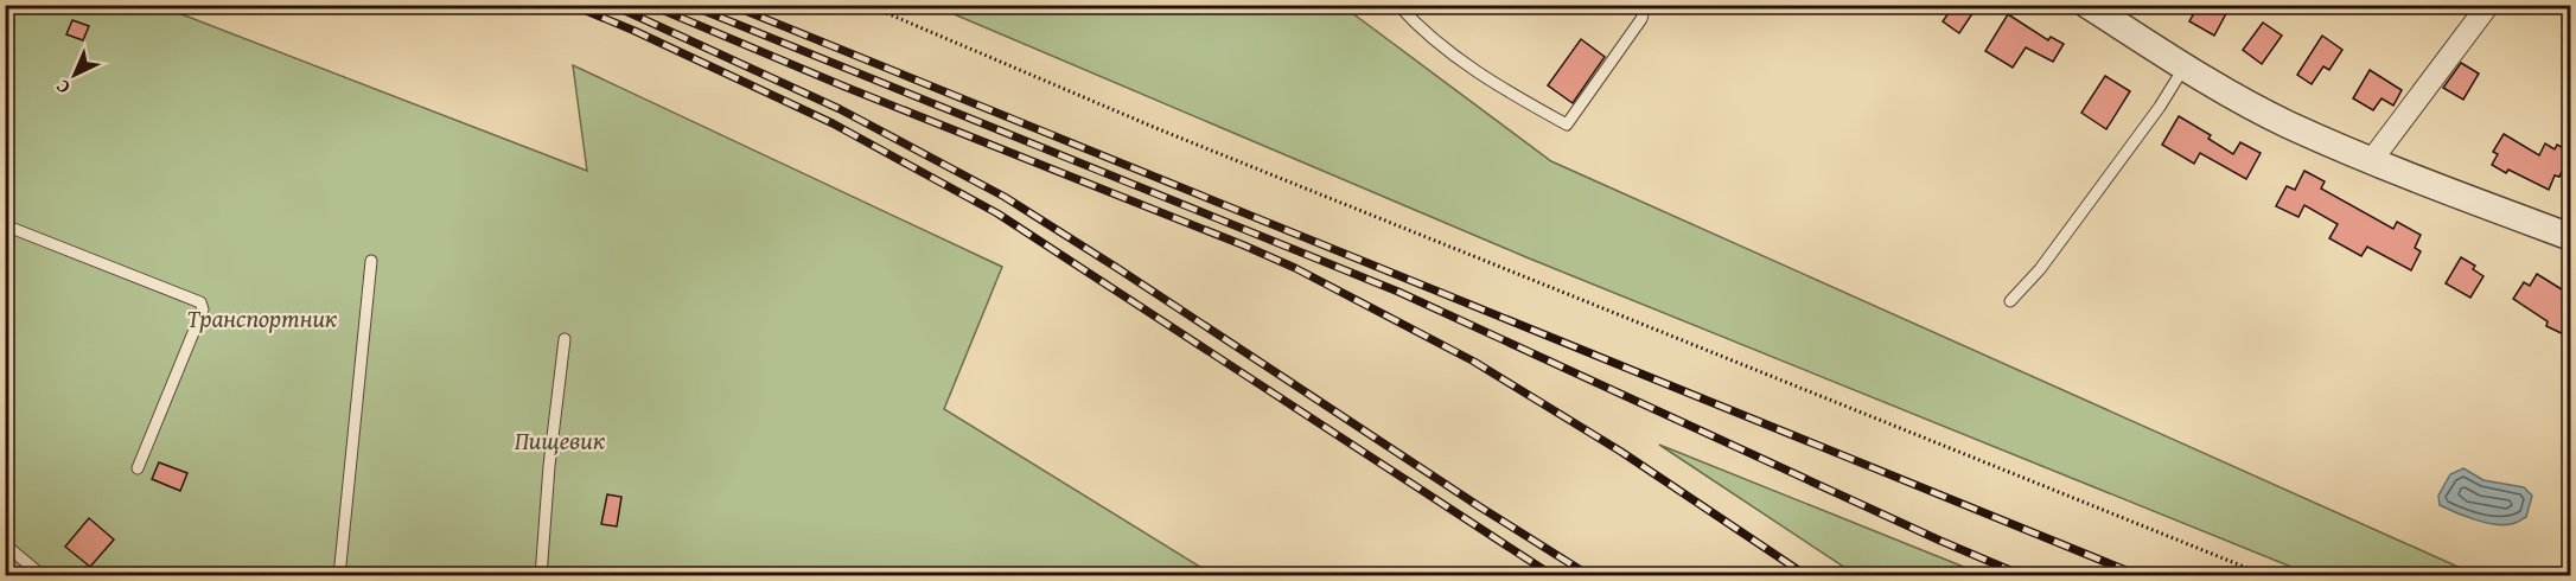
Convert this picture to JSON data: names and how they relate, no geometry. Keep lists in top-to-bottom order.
{
  "parks": ["Транспортник", "Пищевик"],
  "north": "bottom left"
}
